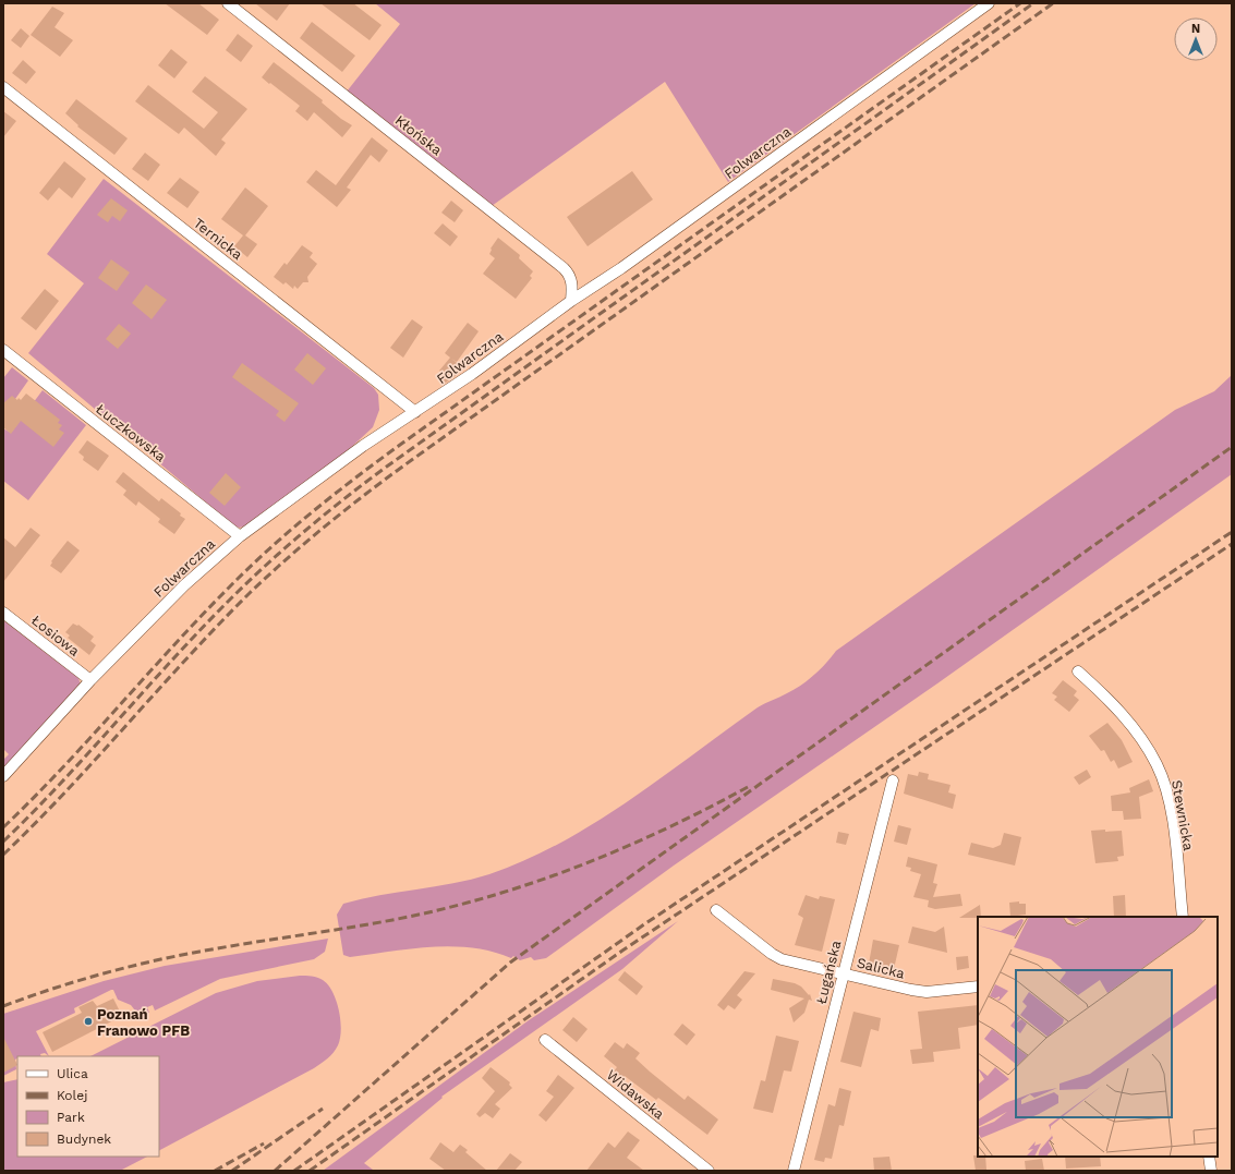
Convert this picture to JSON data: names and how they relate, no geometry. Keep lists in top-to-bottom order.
{
  "streets": {
    "street": [
      "Kłońska",
      "Folwarczna",
      "Ternicka",
      "Łuczkowska",
      "Łosiowa",
      "Stewnicka",
      "Salicka",
      "Ługańska",
      "Widawska"
    ]
  },
  "crossings": [
    ["Kłońska", "Folwarczna"],
    ["Folwarczna", "Ternicka"],
    ["Folwarczna", "Łuczkowska"],
    ["Folwarczna", "Łosiowa"],
    ["Salicka", "Ługańska"]
  ],
  "places": ["Poznań Franowo PFB"],
  "legend": [
    "Ulica",
    "Kolej",
    "Park",
    "Budynek"
  ],
  "north": "top"
}
